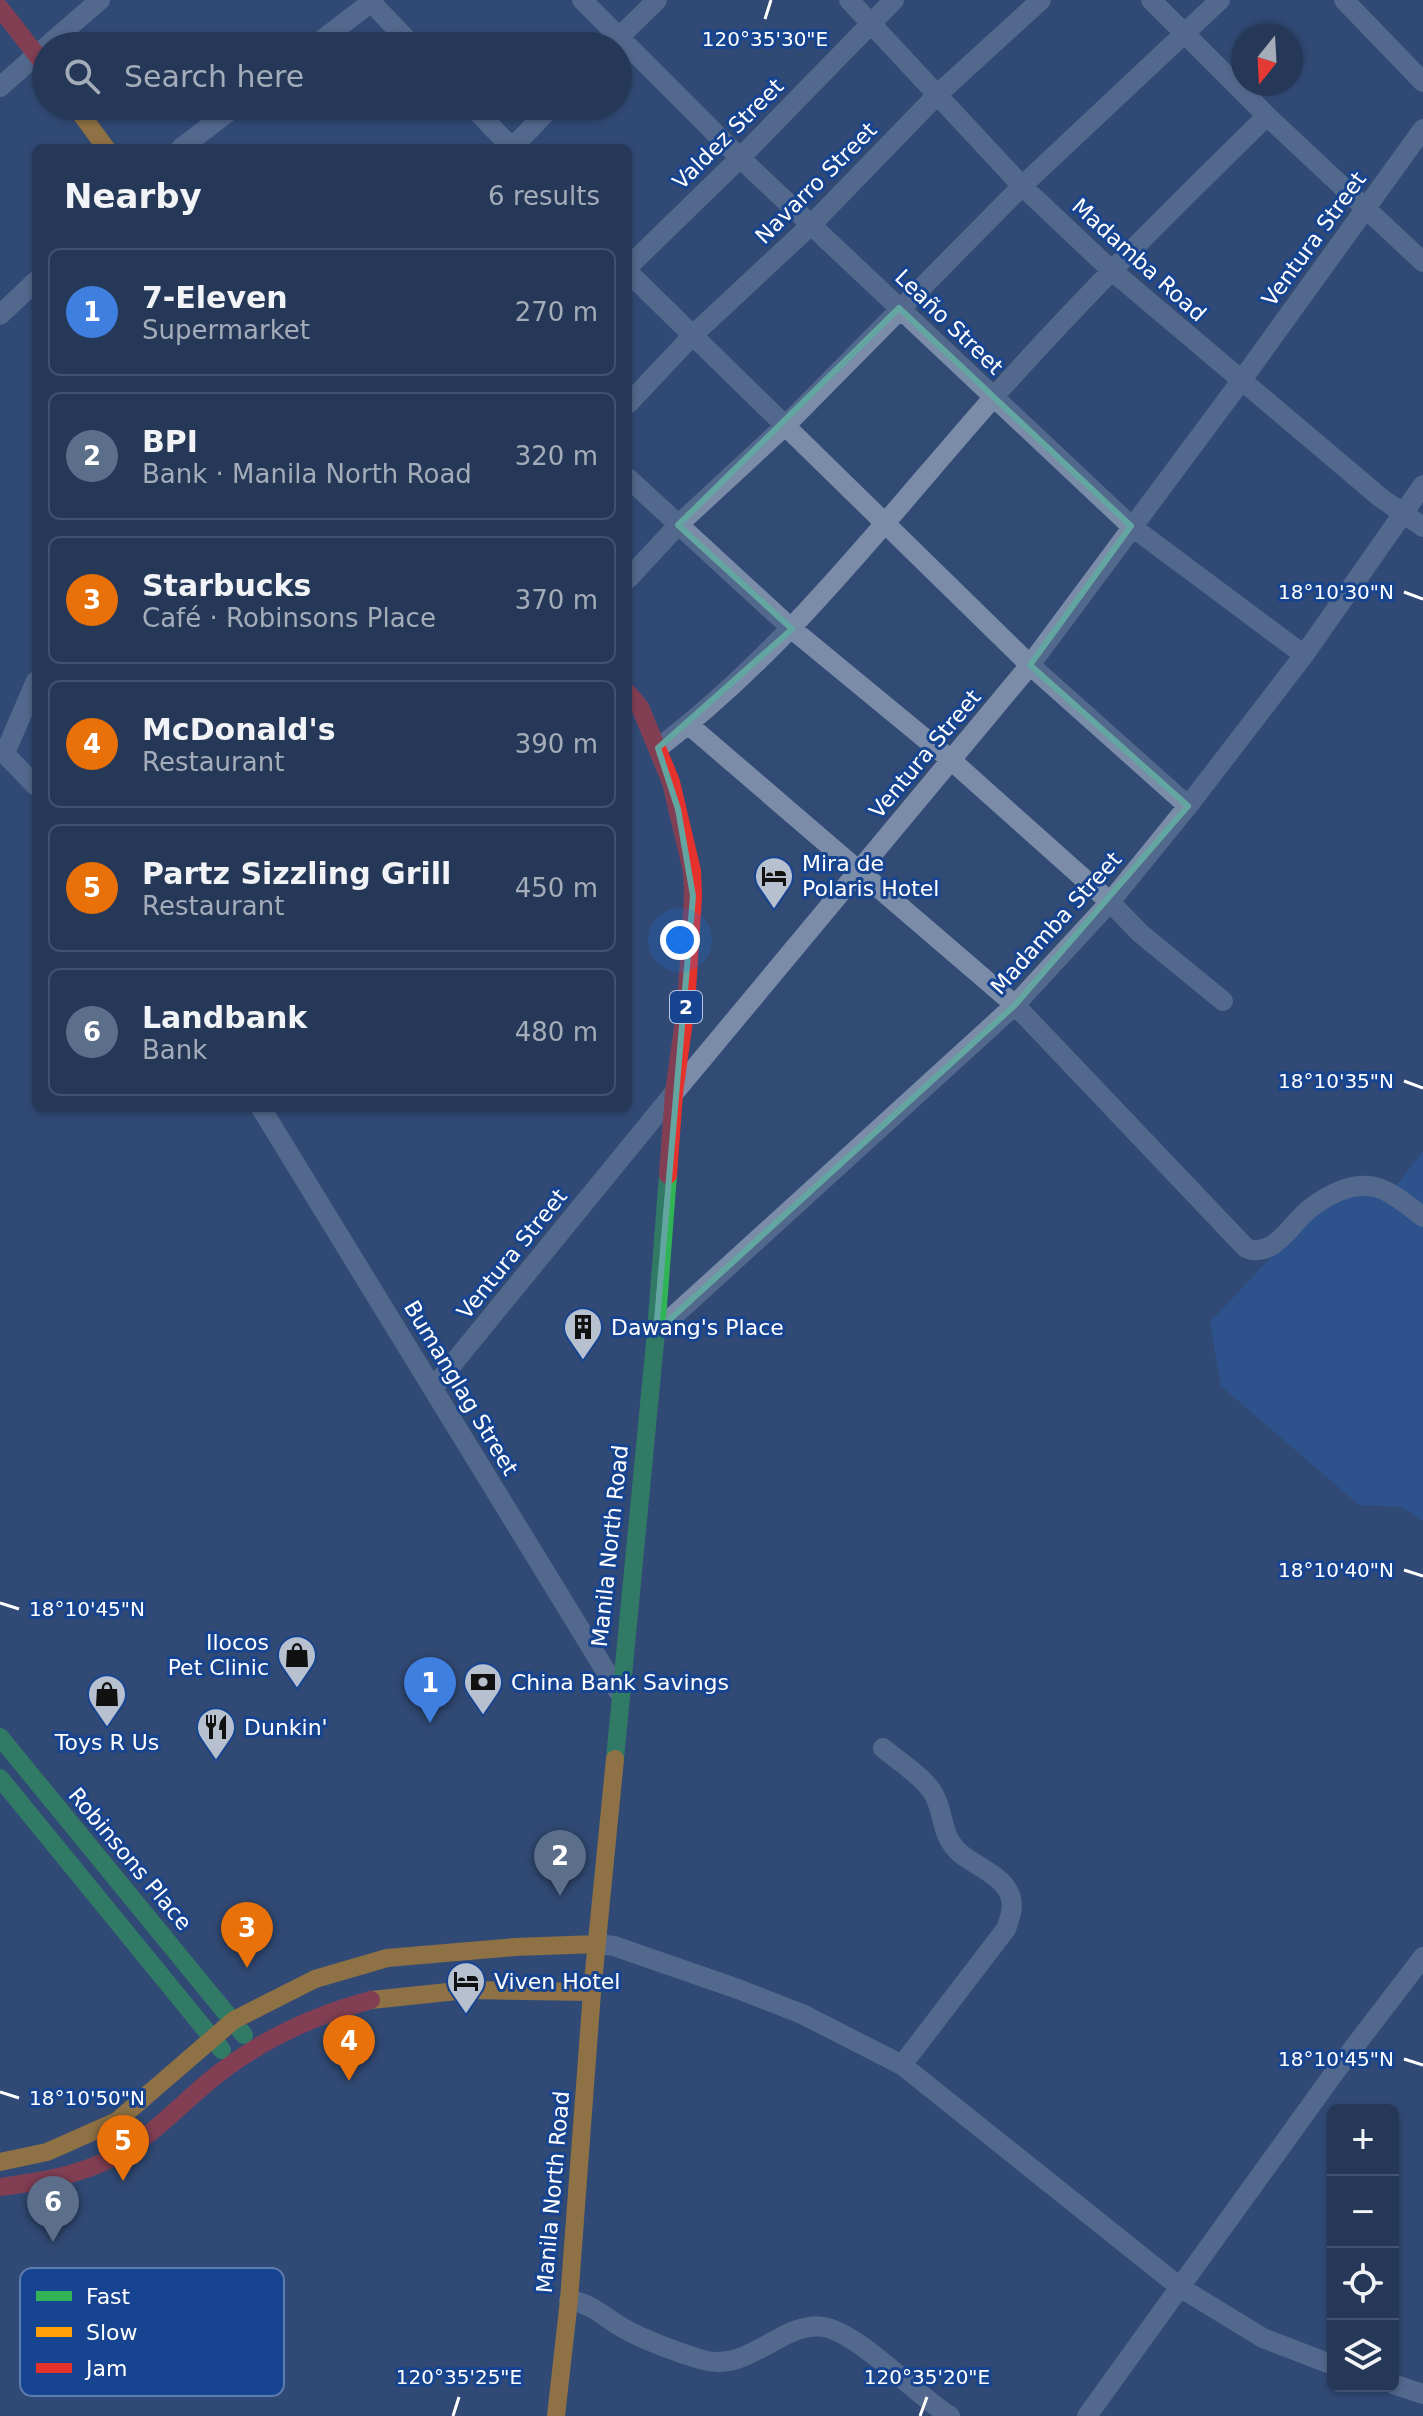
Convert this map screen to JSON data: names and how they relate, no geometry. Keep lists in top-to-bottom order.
{
  "streets": {
    "main road": ["2", "Manila North Road", "Robinsons Place"],
    "street": [
      "Valdez Street",
      "Navarro Street",
      "Ventura Street",
      "Madamba Road",
      "Leaño Street",
      "Madamba Street",
      "Bumanglag Street"
    ]
  },
  "crossings": [
    ["Valdez Street", "Madamba Road"],
    ["Valdez Street", "Leaño Street"],
    ["Navarro Street", "Madamba Road"],
    ["Navarro Street", "Leaño Street"],
    ["Ventura Street", "Madamba Road"],
    ["Ventura Street", "Leaño Street"],
    ["Ventura Street", "Bumanglag Street"],
    ["Ventura Street", "Manila North Road"],
    ["Madamba Road", "Madamba Street"],
    ["Leaño Street", "Madamba Street"],
    ["Madamba Street", "Manila North Road"],
    ["Bumanglag Street", "Manila North Road"]
  ],
  "places": {
    "hotel": ["Mira de Polaris Hotel", "Viven Hotel"],
    "building": ["Dawang's Place"],
    "shop": ["Ilocos Pet Clinic", "Toys R Us"],
    "bank": ["China Bank Savings"],
    "restaurant": ["Dunkin'"]
  },
  "legend": ["Fast", "Slow", "Jam"],
  "north": "bottom",
  "page": {
    "search": "Search here",
    "heading": ["Nearby", "6 results"],
    "list": [
      {
        "mark": "1",
        "name": "7-Eleven",
        "note": "Supermarket",
        "value": "270 m"
      },
      {
        "mark": "2",
        "name": "BPI",
        "note": "Bank · Manila North Road",
        "value": "320 m"
      },
      {
        "mark": "3",
        "name": "Starbucks",
        "note": "Café · Robinsons Place",
        "value": "370 m"
      },
      {
        "mark": "4",
        "name": "McDonald's",
        "note": "Restaurant",
        "value": "390 m"
      },
      {
        "mark": "5",
        "name": "Partz Sizzling Grill",
        "note": "Restaurant",
        "value": "450 m"
      },
      {
        "mark": "6",
        "name": "Landbank",
        "note": "Bank",
        "value": "480 m"
      }
    ],
    "pins": [
      "1",
      "2",
      "3",
      "4",
      "5",
      "6"
    ],
    "map_buttons": ["+", "−"]
  },
  "coordinates": [
    "120°35'30\"E",
    "18°10'30\"N",
    "18°10'35\"N",
    "18°10'40\"N",
    "18°10'45\"N",
    "18°10'50\"N",
    "120°35'25\"E",
    "120°35'20\"E"
  ]
}
